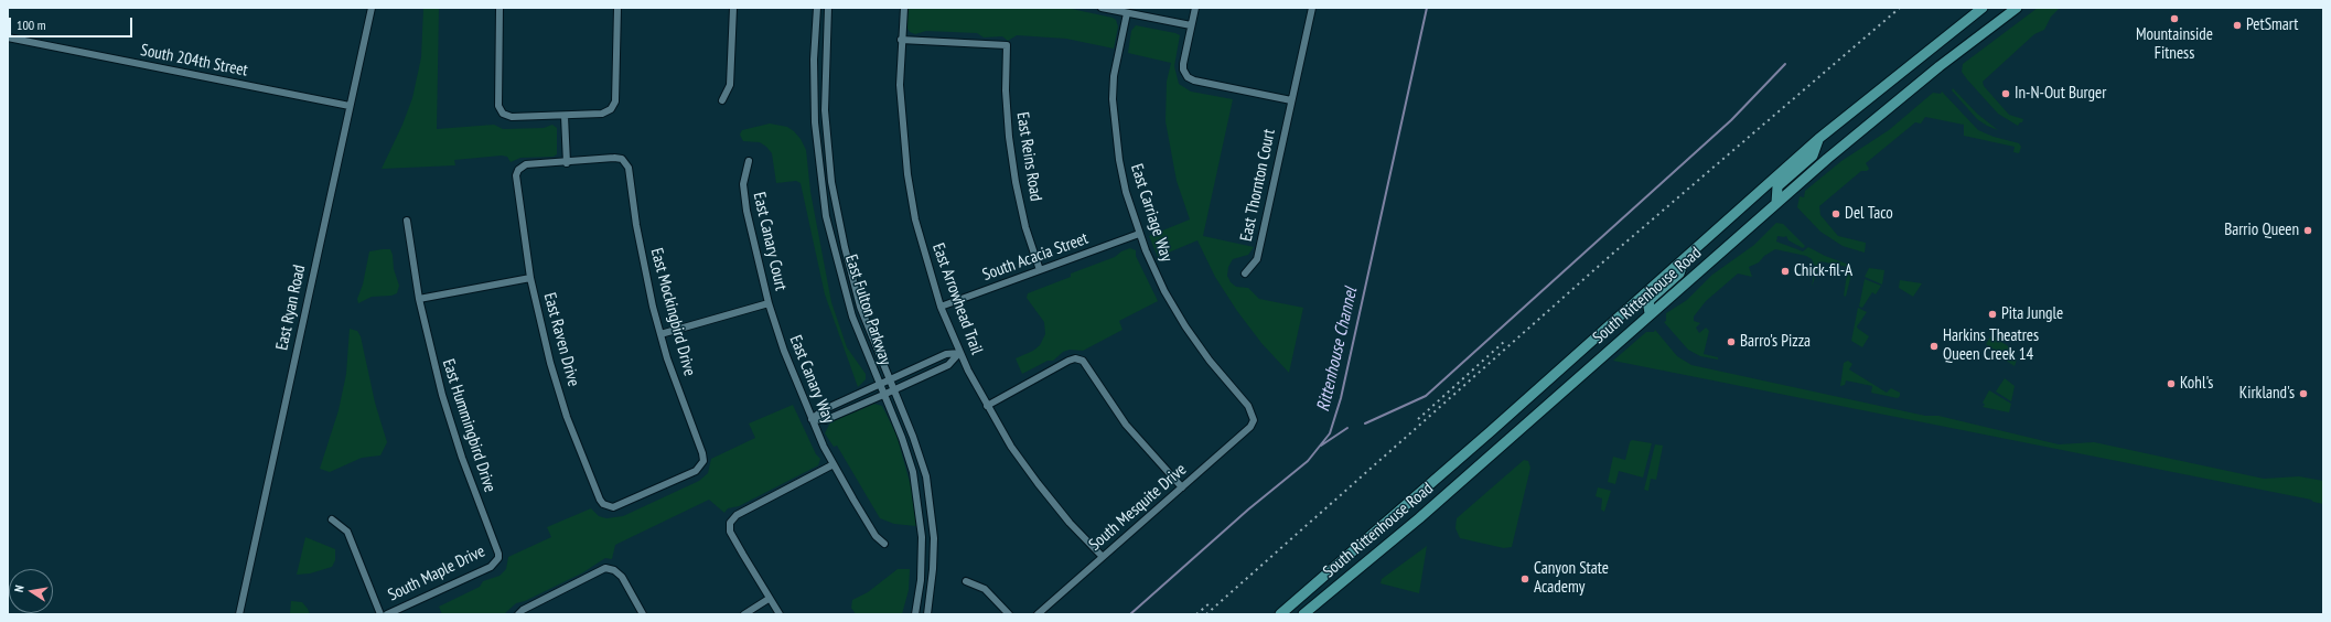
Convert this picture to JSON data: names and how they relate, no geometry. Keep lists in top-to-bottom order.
{
  "streets": {
    "main road": ["South Rittenhouse Road"],
    "street": [
      "South 204th Street",
      "East Reins Road",
      "East Thornton Court",
      "East Carriage Way",
      "East Canary Court",
      "South Acacia Street",
      "East Arrowhead Trail",
      "East Ryan Road",
      "East Fulton Parkway",
      "East Mockingbird Drive",
      "East Raven Drive",
      "East Canary Way",
      "East Hummingbird Drive",
      "South Mesquite Drive",
      "South Maple Drive"
    ]
  },
  "crossings": [
    ["South 204th Street", "East Ryan Road"],
    ["East Reins Road", "South Acacia Street"],
    ["East Reins Road", "East Arrowhead Trail"],
    ["East Carriage Way", "South Acacia Street"],
    ["East Carriage Way", "South Mesquite Drive"],
    ["East Canary Court", "East Canary Way"],
    ["South Acacia Street", "East Arrowhead Trail"],
    ["East Arrowhead Trail", "South Mesquite Drive"],
    ["East Mockingbird Drive", "East Raven Drive"],
    ["East Hummingbird Drive", "South Maple Drive"]
  ],
  "water": ["Rittenhouse Channel"],
  "places": [
    "Mountainside Fitness",
    "PetSmart",
    "In-N-Out Burger",
    "Del Taco",
    "Barrio Queen",
    "Chick-fil-A",
    "Pita Jungle",
    "Barro's Pizza",
    "Harkins Theatres Queen Creek 14",
    "Kohl's",
    "Kirkland's",
    "Canyon State Academy"
  ],
  "scale_bar": "100 m",
  "north": "left"
}
